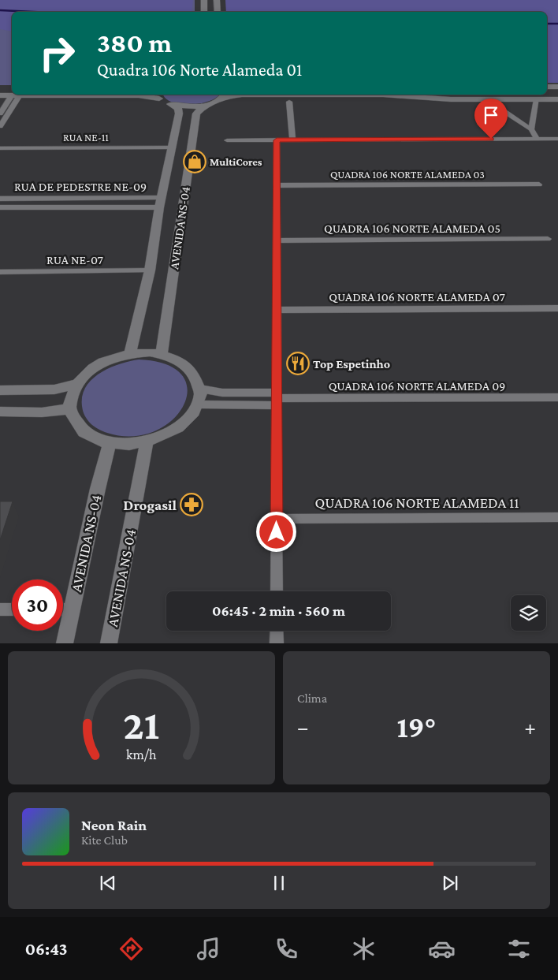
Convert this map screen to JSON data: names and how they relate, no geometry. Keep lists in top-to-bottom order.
{
  "streets": {
    "street": [
      "RUA NE-11",
      "QUADRA 106 NORTE ALAMEDA 03",
      "RUA DE PEDESTRE NE-09",
      "AVENIDA NS-04",
      "QUADRA 106 NORTE ALAMEDA 05",
      "RUA NE-07",
      "QUADRA 106 NORTE ALAMEDA 07",
      "QUADRA 106 NORTE ALAMEDA 09",
      "QUADRA 106 NORTE ALAMEDA 11"
    ]
  },
  "crossings": [
    ["RUA NE-11", "AVENIDA NS-04"],
    ["RUA DE PEDESTRE NE-09", "AVENIDA NS-04"],
    ["AVENIDA NS-04", "RUA NE-07"]
  ],
  "places": {
    "shop": ["MultiCores"],
    "restaurant": ["Top Espetinho"],
    "pharmacy": ["Drogasil"]
  },
  "page": {
    "turn": ["380 m", "Quadra 106 Norte Alameda 01"],
    "limit": "30",
    "trip": "06:45 · 2 min · 560 m",
    "tile": "Clima",
    "heat": ["−", "19°", "+"],
    "song": ["Neon Rain", "Kite Club"],
    "tabs": "06:43",
    "gauge": ["21", "km/h"]
  }
}
